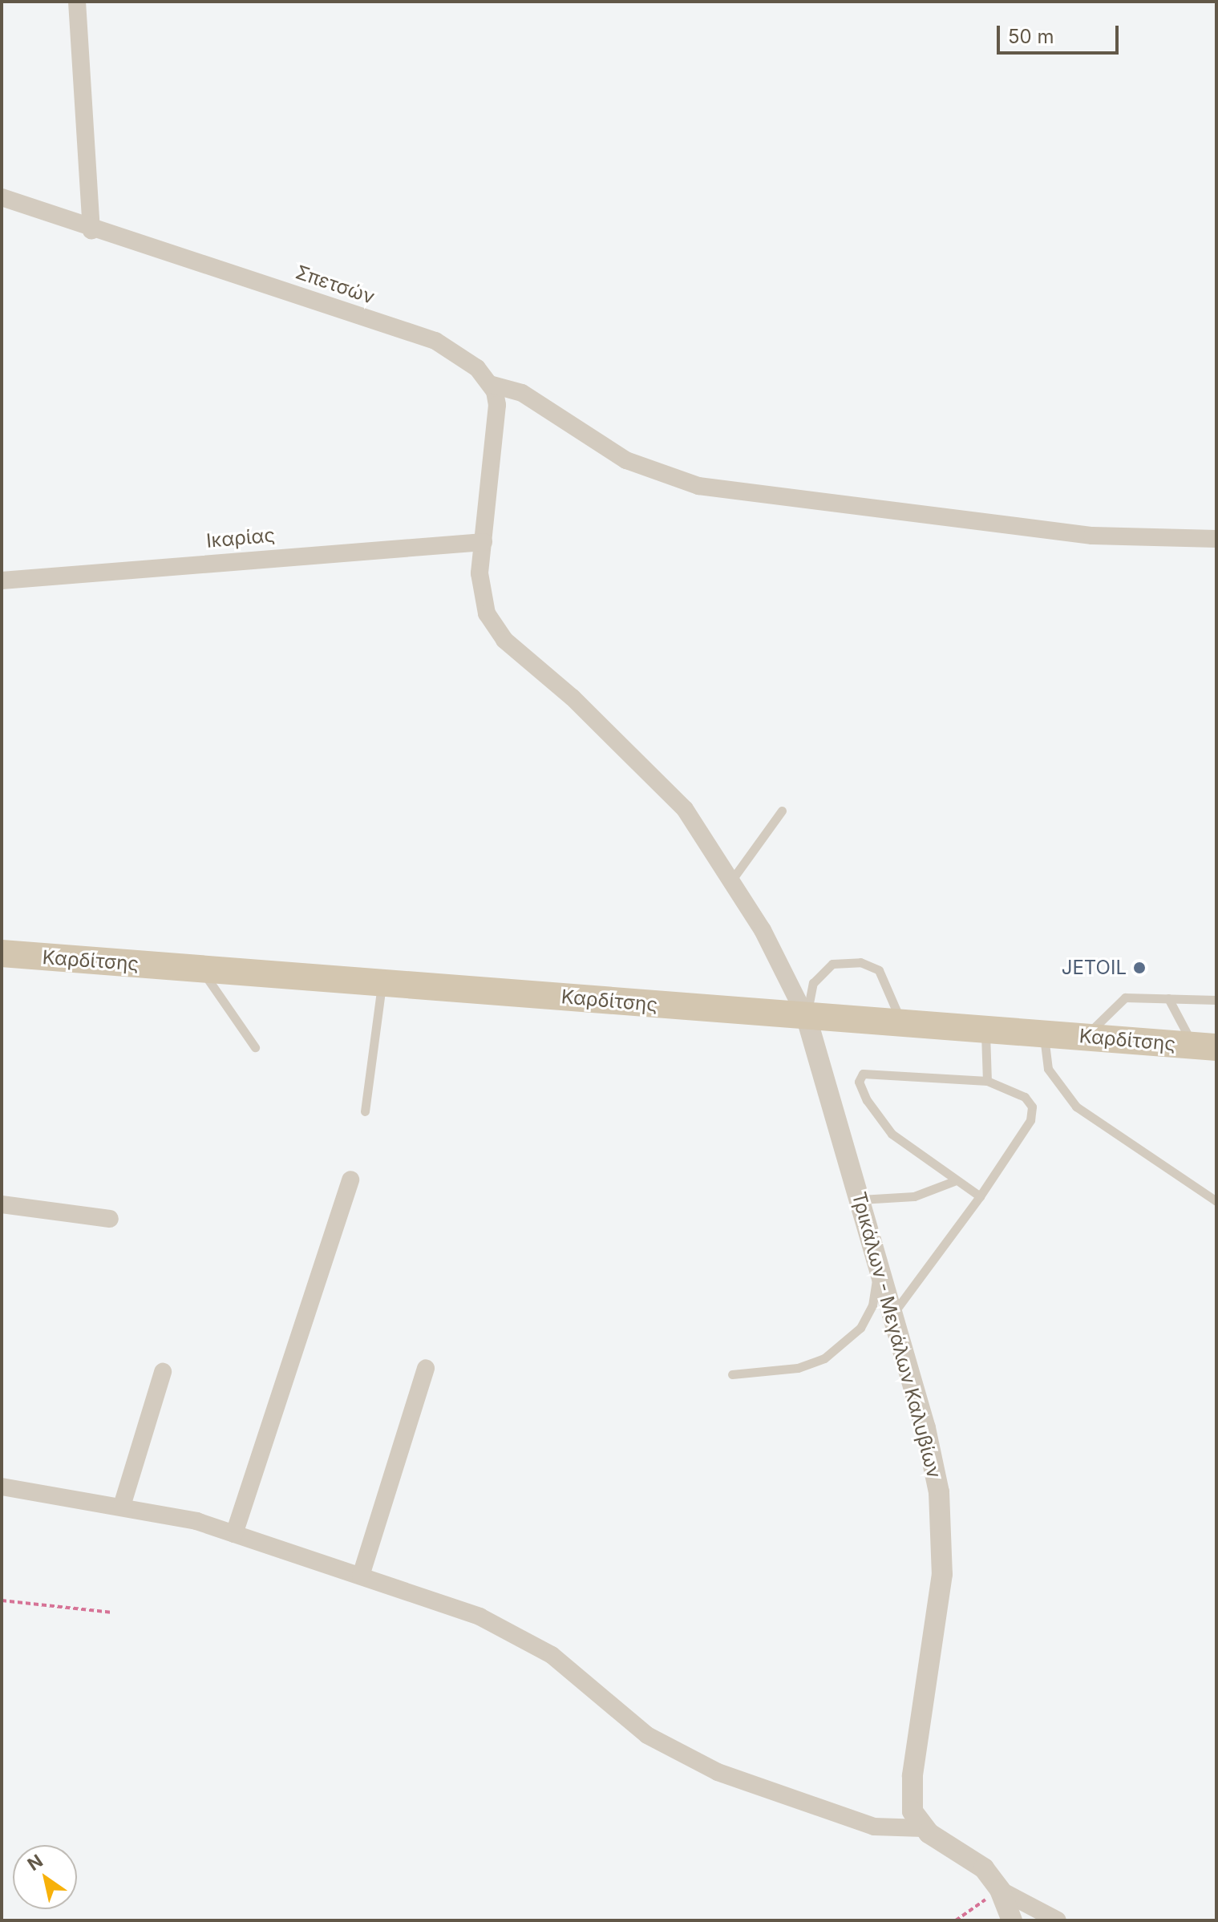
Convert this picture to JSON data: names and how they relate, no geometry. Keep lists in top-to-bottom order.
{
  "streets": {
    "main road": ["Καρδίτσης"],
    "street": ["Σπετσών", "Ικαρίας", "Τρικάλων - Μεγάλων Καλυβίων"]
  },
  "crossings": [
    ["Καρδίτσης", "Τρικάλων - Μεγάλων Καλυβίων"]
  ],
  "places": ["JETOIL"],
  "scale_bar": "50 m",
  "north": "top left"
}
